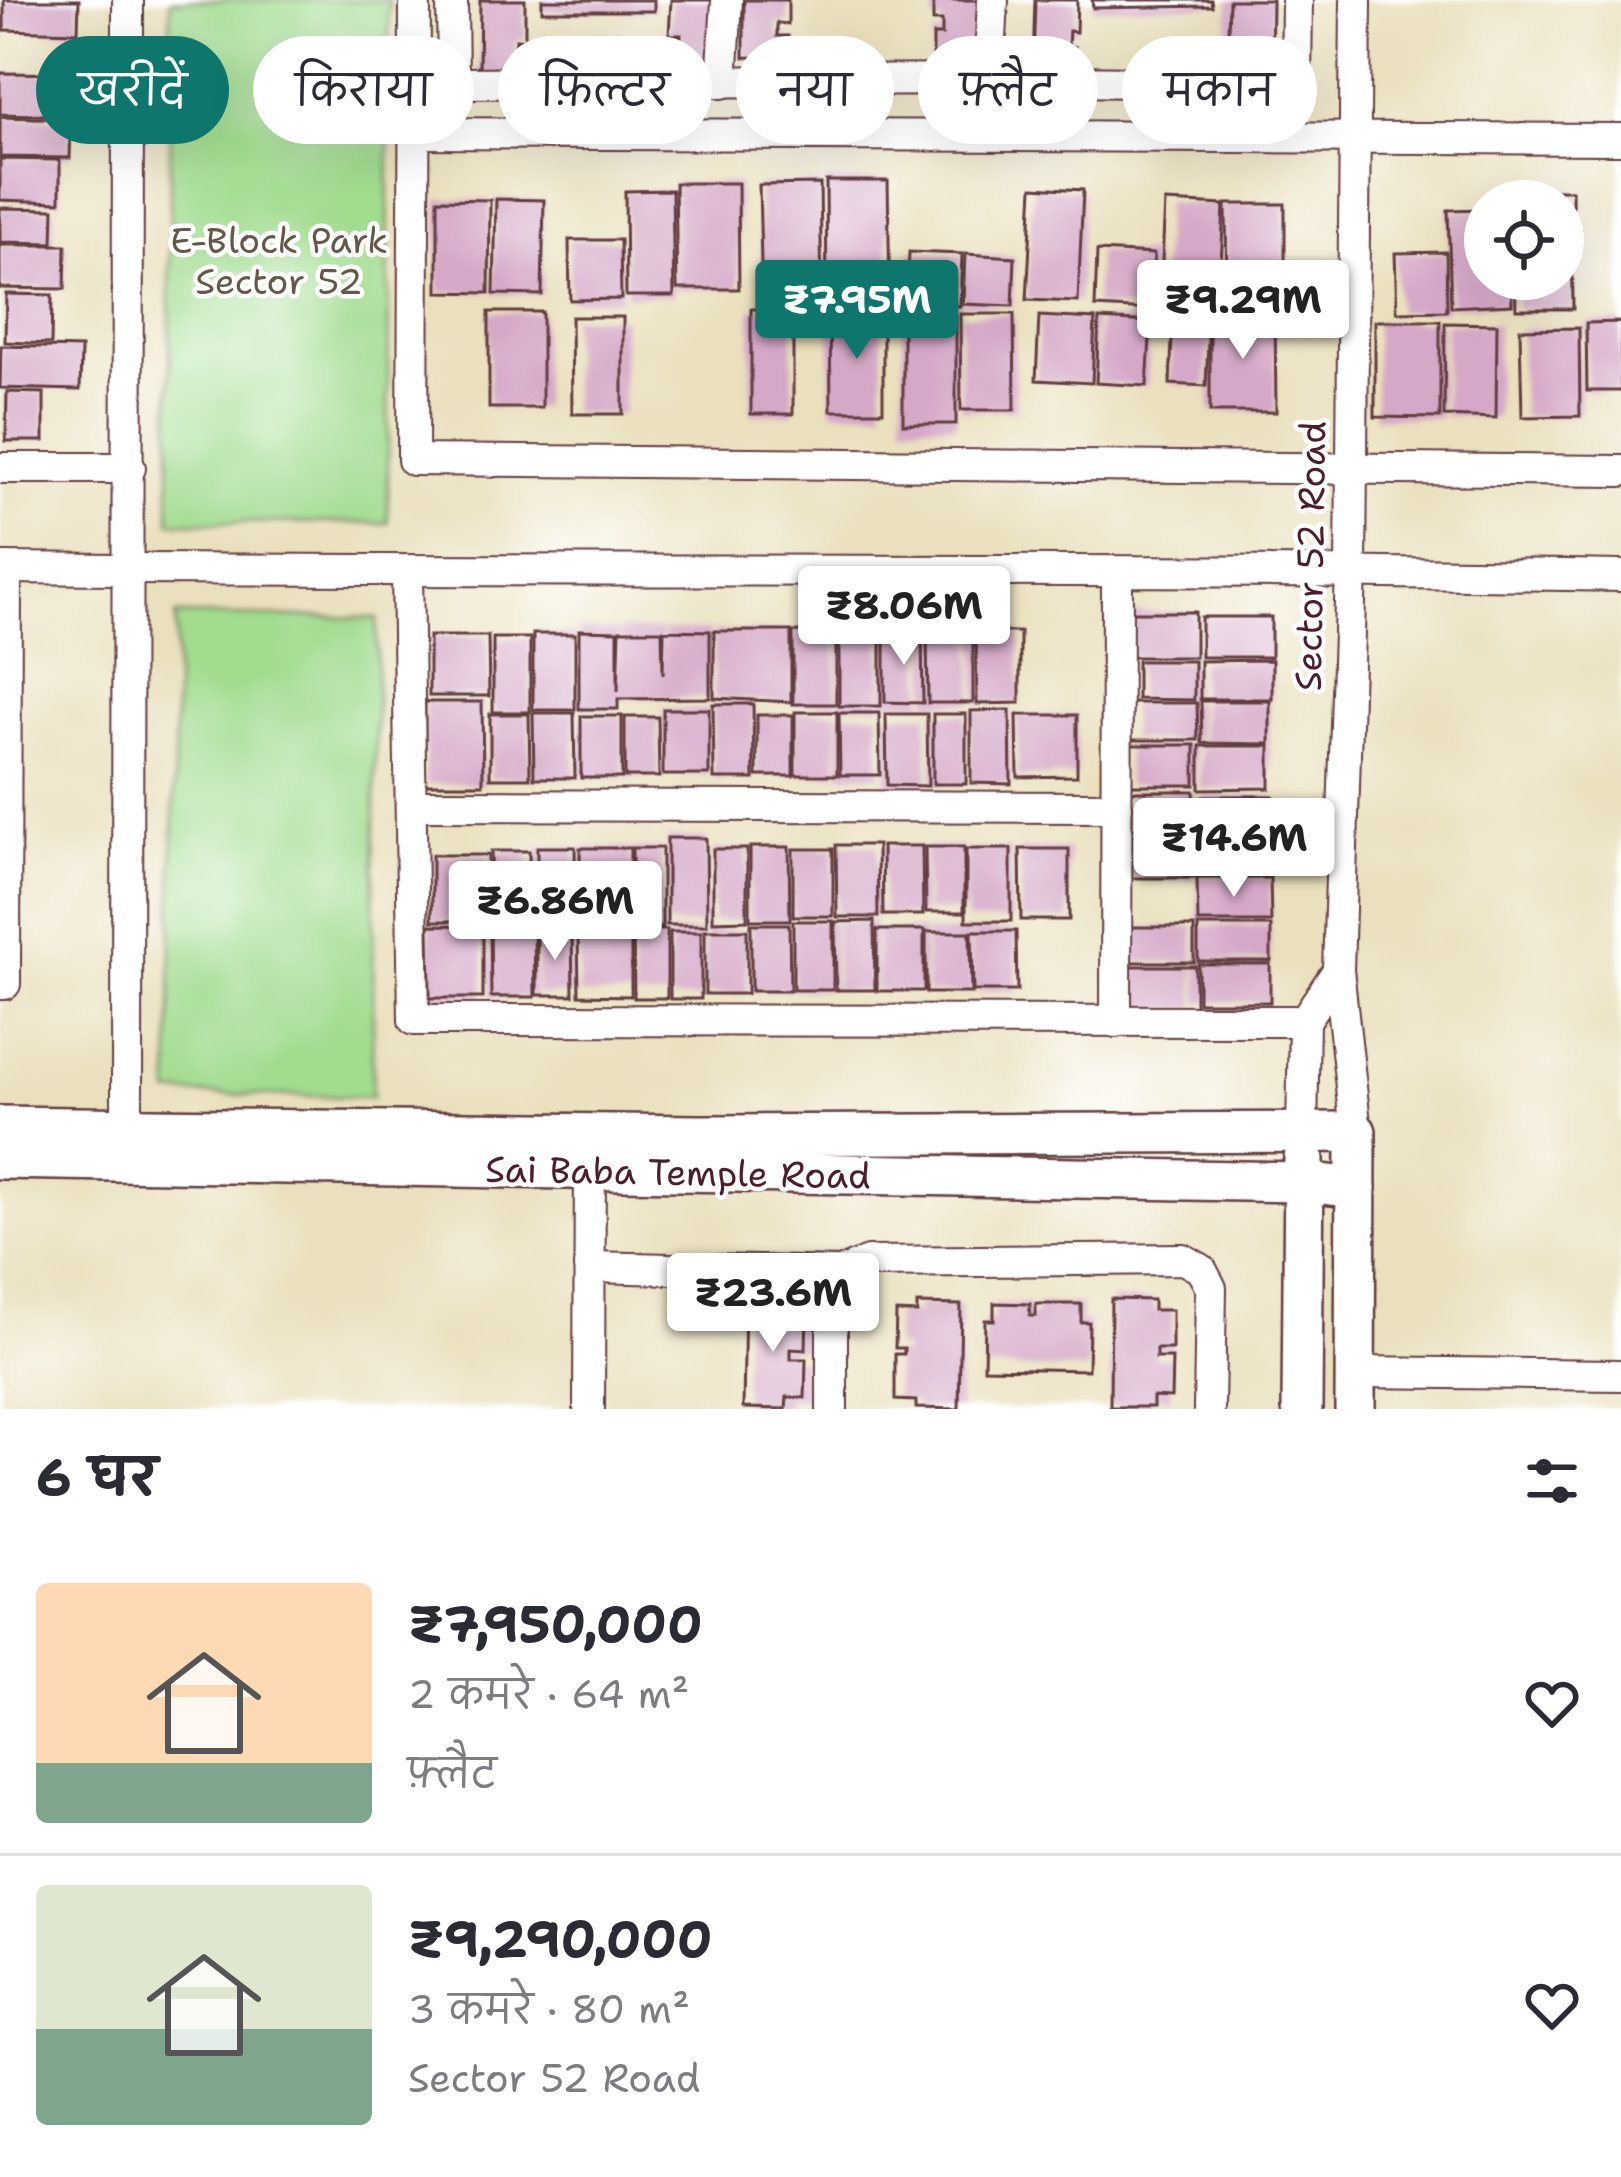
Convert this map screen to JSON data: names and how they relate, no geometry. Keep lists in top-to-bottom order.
{
  "streets": {
    "street": ["Sector 52 Road", "Sai Baba Temple Road"]
  },
  "crossings": [
    ["Sector 52 Road", "Sai Baba Temple Road"]
  ],
  "parks": ["E-Block Park Sector 52"],
  "page": {
    "chip": [
      "खरीदें",
      "किराया",
      "फ़िल्टर",
      "नया",
      "फ़्लैट",
      "मकान"
    ],
    "price": [
      "₹7.95M",
      "₹9.29M",
      "₹8.06M",
      "₹14.6M",
      "₹6.86M",
      "₹23.6M"
    ],
    "heading": "6 घर",
    "list": [
      {
        "name": "₹7,950,000",
        "note": "2 कमरे · 64 m² · फ़्लैट"
      },
      {
        "name": "₹9,290,000",
        "note": "3 कमरे · 80 m² · Sector 52 Road"
      }
    ]
  }
}
